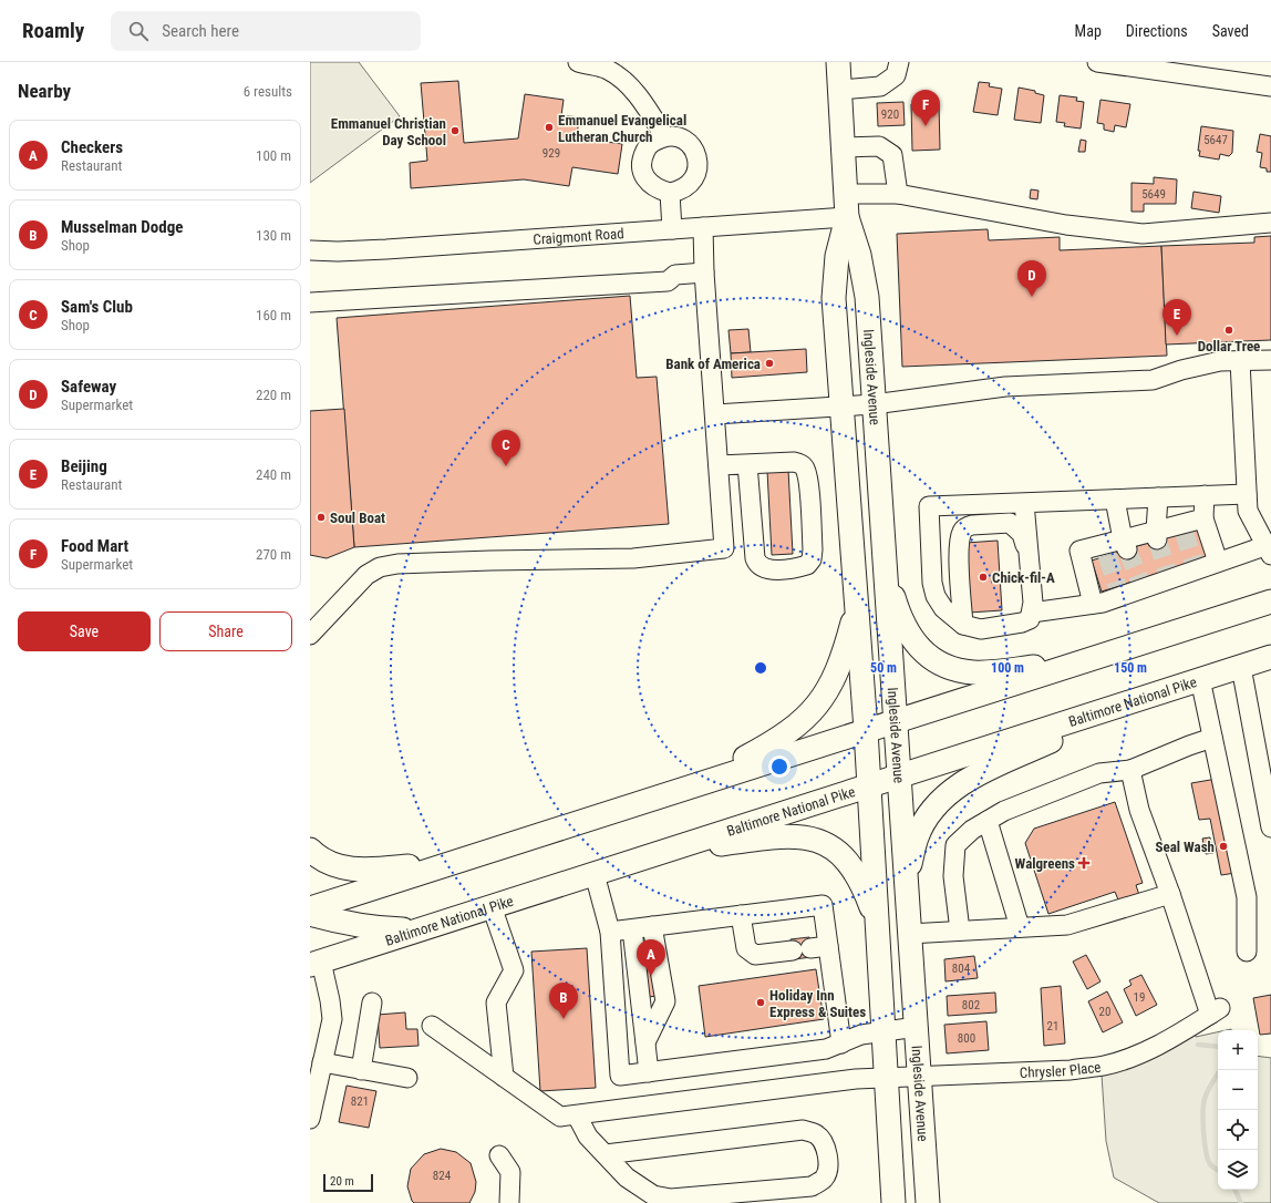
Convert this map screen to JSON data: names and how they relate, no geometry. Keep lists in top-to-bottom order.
{
  "streets": {
    "main road": ["Ingleside Avenue", "Baltimore National Pike"],
    "street": ["Craigmont Road", "Chrysler Place"]
  },
  "crossings": [
    ["Craigmont Road", "Ingleside Avenue"],
    ["Ingleside Avenue", "Baltimore National Pike"],
    ["Ingleside Avenue", "Chrysler Place"]
  ],
  "places": {
    "other": [
      "Emmanuel Evangelical Lutheran Church",
      "Emmanuel Christian Day School",
      "Dollar Tree",
      "Bank of America",
      "Soul Boat",
      "Chick-fil-A",
      "Seal Wash",
      "Holiday Inn Express & Suites"
    ],
    "health": ["Walgreens"]
  },
  "house_numbers": [
    "920",
    "5647",
    "929",
    "5649",
    "804",
    "19",
    "802",
    "20",
    "21",
    "800",
    "821",
    "824"
  ],
  "scale_bar": "20 m",
  "page": {
    "header": "Roamly",
    "search": "Search here",
    "nav": ["Map", "Directions", "Saved"],
    "heading": ["Nearby", "6 results"],
    "pins": [
      "F",
      "D",
      "E",
      "C",
      "A",
      "B"
    ],
    "list": [
      {
        "mark": "A",
        "name": "Checkers",
        "note": "Restaurant",
        "value": "100 m"
      },
      {
        "mark": "B",
        "name": "Musselman Dodge",
        "note": "Shop",
        "value": "130 m"
      },
      {
        "mark": "C",
        "name": "Sam's Club",
        "note": "Shop",
        "value": "160 m"
      },
      {
        "mark": "D",
        "name": "Safeway",
        "note": "Supermarket",
        "value": "220 m"
      },
      {
        "mark": "E",
        "name": "Beijing",
        "note": "Restaurant",
        "value": "240 m"
      },
      {
        "mark": "F",
        "name": "Food Mart",
        "note": "Supermarket",
        "value": "270 m"
      }
    ],
    "buttons": ["Save", "Share"],
    "map_buttons": ["+", "−"],
    "scale": "20 m"
  },
  "rings": ["50 m", "100 m", "150 m"]
}
